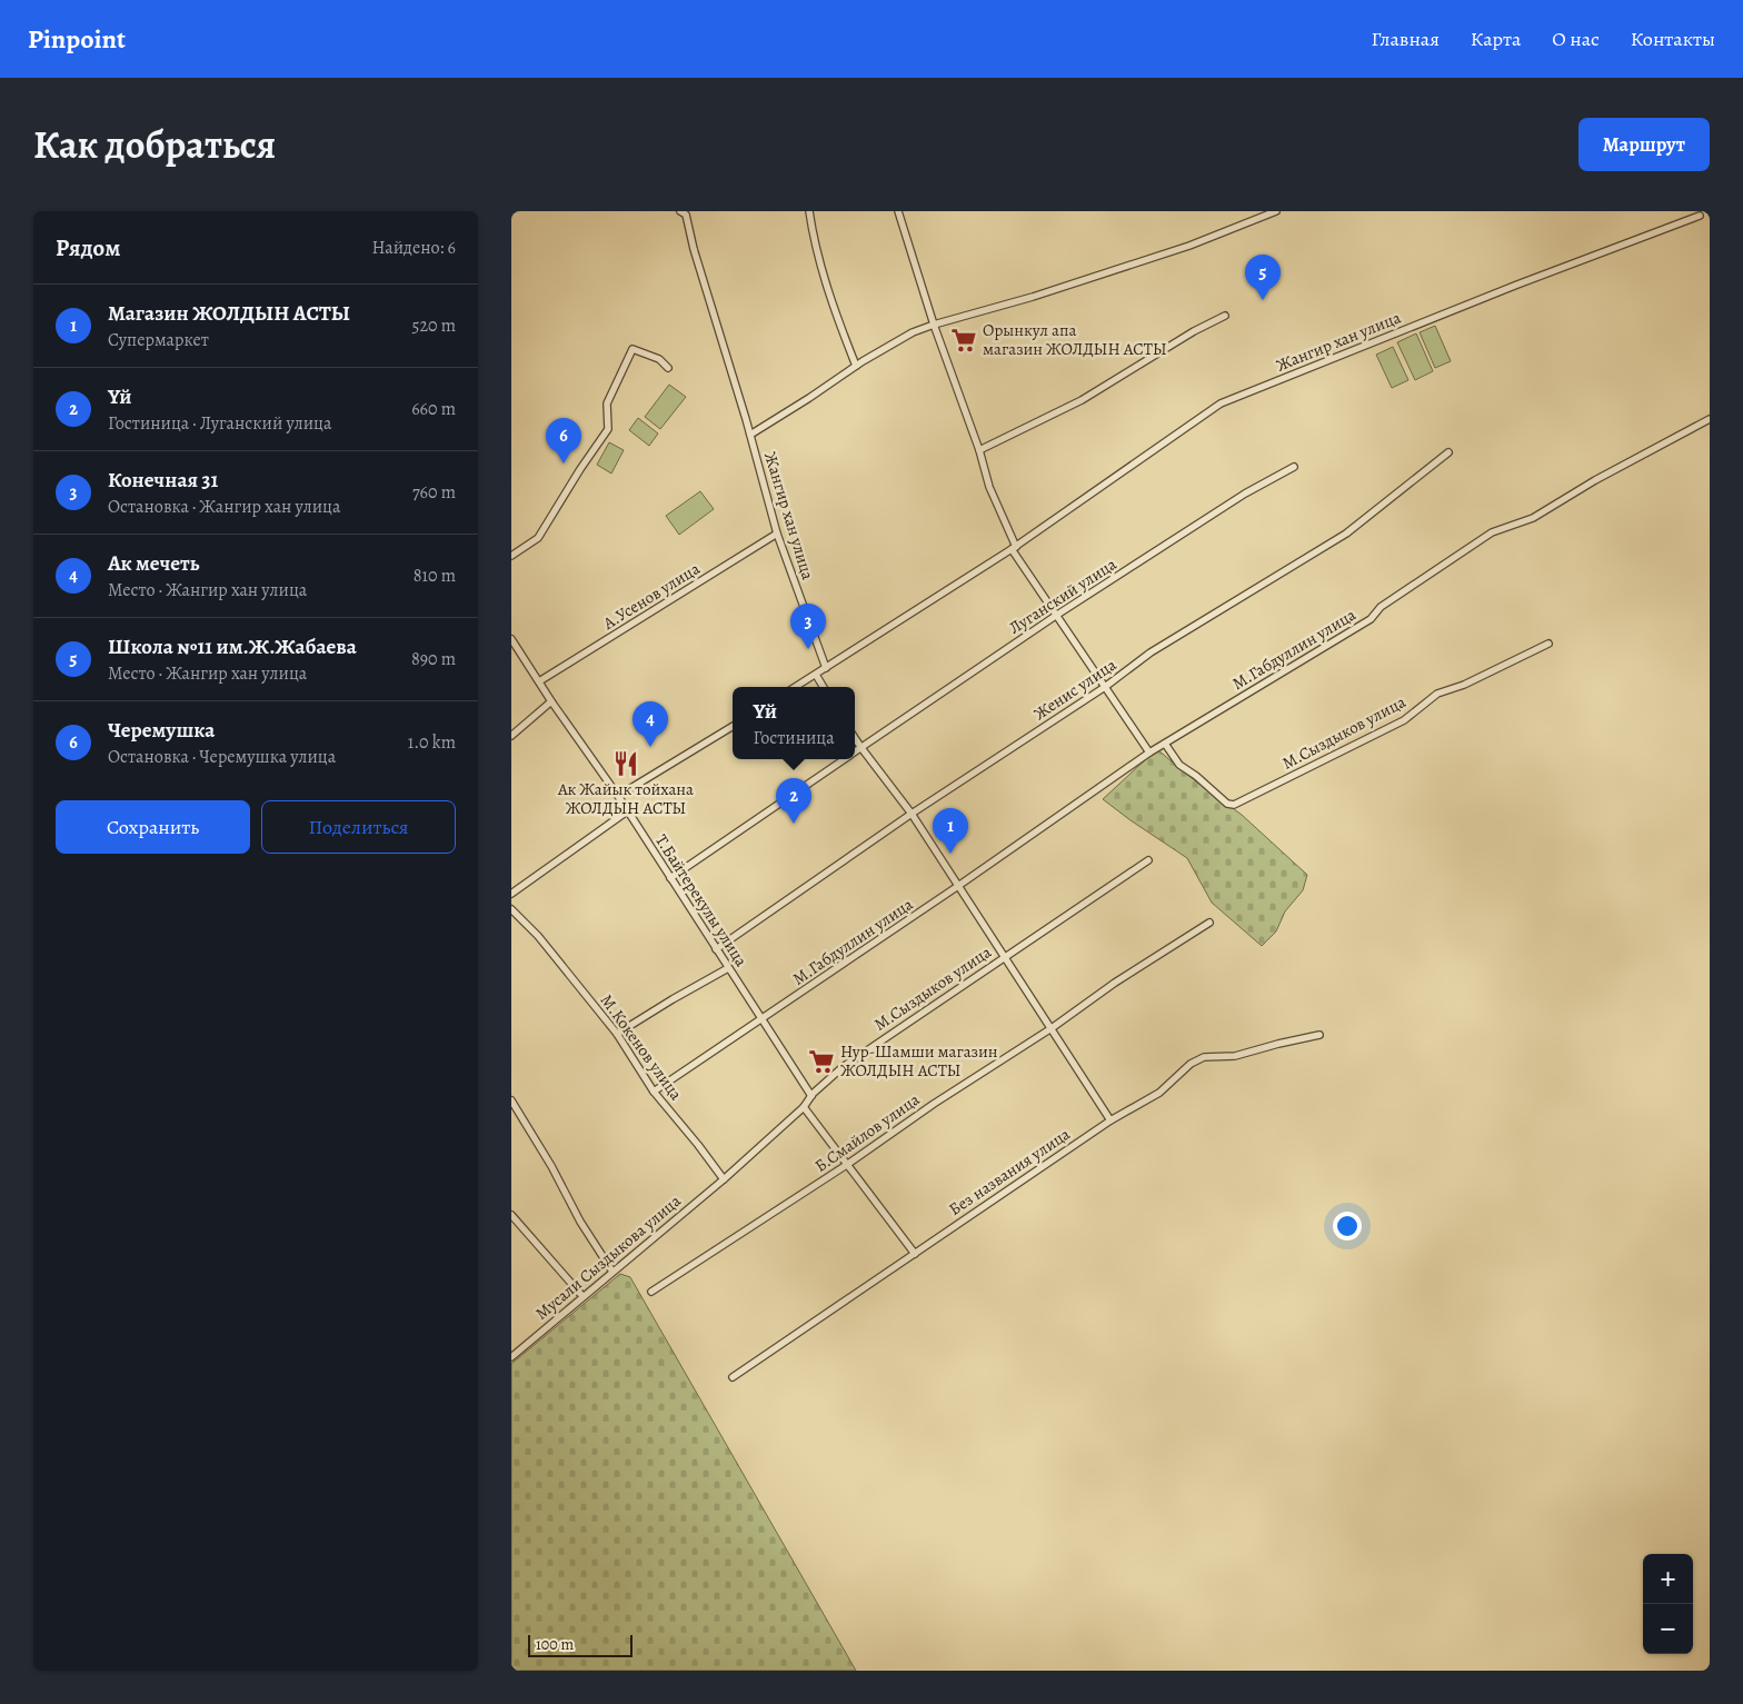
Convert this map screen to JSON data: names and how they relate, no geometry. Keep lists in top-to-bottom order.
{
  "streets": {
    "street": [
      "Жангир хан улица",
      "А.Усенов улица",
      "Луганский улица",
      "М.Габдуллин улица",
      "Женис улица",
      "М.Сыздыков улица",
      "Т.Байтерекулы улица",
      "М.Кокенов улица",
      "Б.Смайлов улица",
      "Без названия улица",
      "Мусали Сыздыкова улица"
    ]
  },
  "crossings": [
    ["Жангир хан улица", "А.Усенов улица"],
    ["А.Усенов улица", "Т.Байтерекулы улица"],
    ["Луганский улица", "Т.Байтерекулы улица"],
    ["М.Габдуллин улица", "М.Сыздыков улица"],
    ["М.Габдуллин улица", "Т.Байтерекулы улица"],
    ["М.Габдуллин улица", "М.Кокенов улица"],
    ["Женис улица", "Т.Байтерекулы улица"],
    ["М.Сыздыков улица", "Т.Байтерекулы улица"],
    ["М.Сыздыков улица", "М.Кокенов улица"],
    ["М.Сыздыков улица", "Мусали Сыздыкова улица"],
    ["М.Кокенов улица", "Мусали Сыздыкова улица"]
  ],
  "places": {
    "supermarket": ["Орынкул апа магазин ЖОЛДЫН АСТЫ", "Нур-Шамши магазин ЖОЛДЫН АСТЫ"],
    "restaurant": ["Ак Жайык тойхана ЖОЛДЫН АСТЫ"]
  },
  "scale_bar": "100 m",
  "page": {
    "header": "Pinpoint",
    "nav": [
      "Главная",
      "Карта",
      "О нас",
      "Контакты"
    ],
    "title": "Как добраться",
    "buttons": [
      "Маршрут",
      ["Сохранить", "Поделиться"]
    ],
    "heading": ["Рядом", "Найдено: 6"],
    "pins": [
      "5",
      "6",
      "3",
      "4",
      "2",
      "1"
    ],
    "list": [
      {
        "mark": "1",
        "name": "Магазин ЖОЛДЫН АСТЫ",
        "note": "Супермаркет",
        "value": "520 m"
      },
      {
        "mark": "2",
        "name": "Үй",
        "note": "Гостиница · Луганский улица",
        "value": "660 m"
      },
      {
        "mark": "3",
        "name": "Конечная 31",
        "note": "Остановка · Жангир хан улица",
        "value": "760 m"
      },
      {
        "mark": "4",
        "name": "Ак мечеть",
        "note": "Место · Жангир хан улица",
        "value": "810 m"
      },
      {
        "mark": "5",
        "name": "Школа №11 им.Ж.Жабаева",
        "note": "Место · Жангир хан улица",
        "value": "890 m"
      },
      {
        "mark": "6",
        "name": "Черемушка",
        "note": "Остановка · Черемушка улица",
        "value": "1.0 km"
      }
    ],
    "popup": ["Үй", "Гостиница"],
    "map_buttons": ["+", "−"],
    "scale": "100 m"
  }
}
